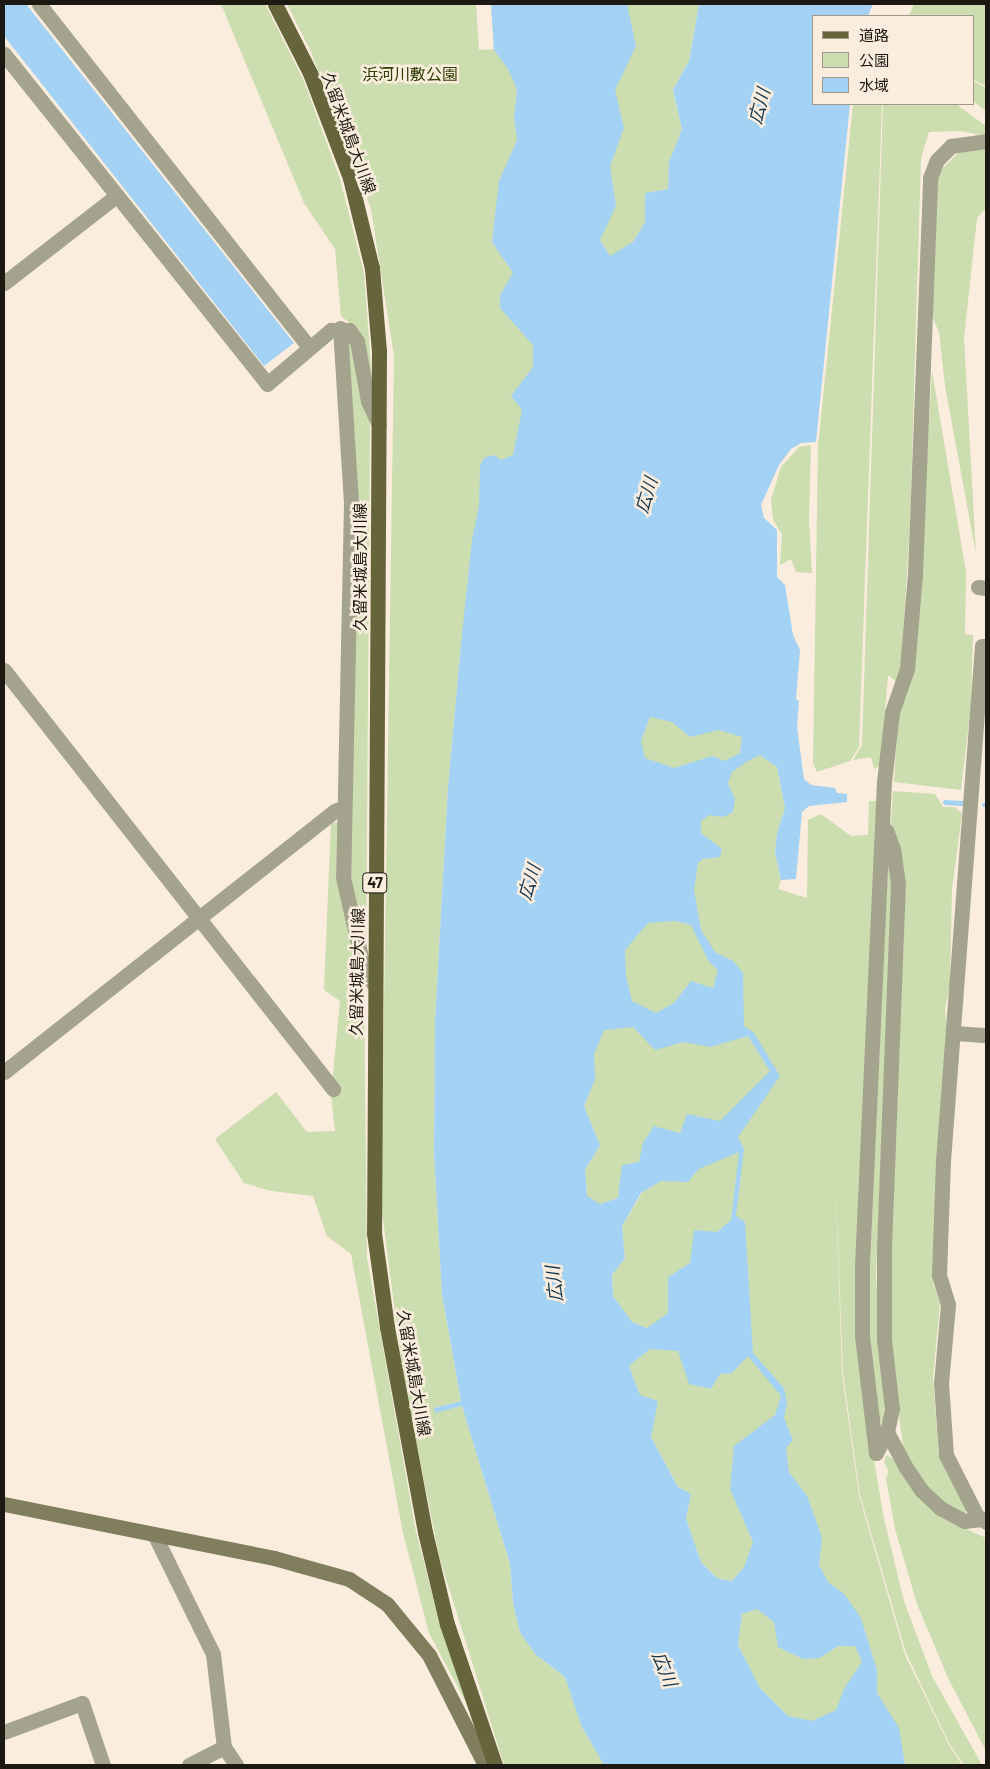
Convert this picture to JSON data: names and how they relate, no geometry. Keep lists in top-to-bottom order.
{
  "streets": {
    "main road": ["久留米城島大川線", "47"]
  },
  "water": ["広川"],
  "parks": ["浜河川敷公園"],
  "legend": ["道路", "公園", "水域"]
}
